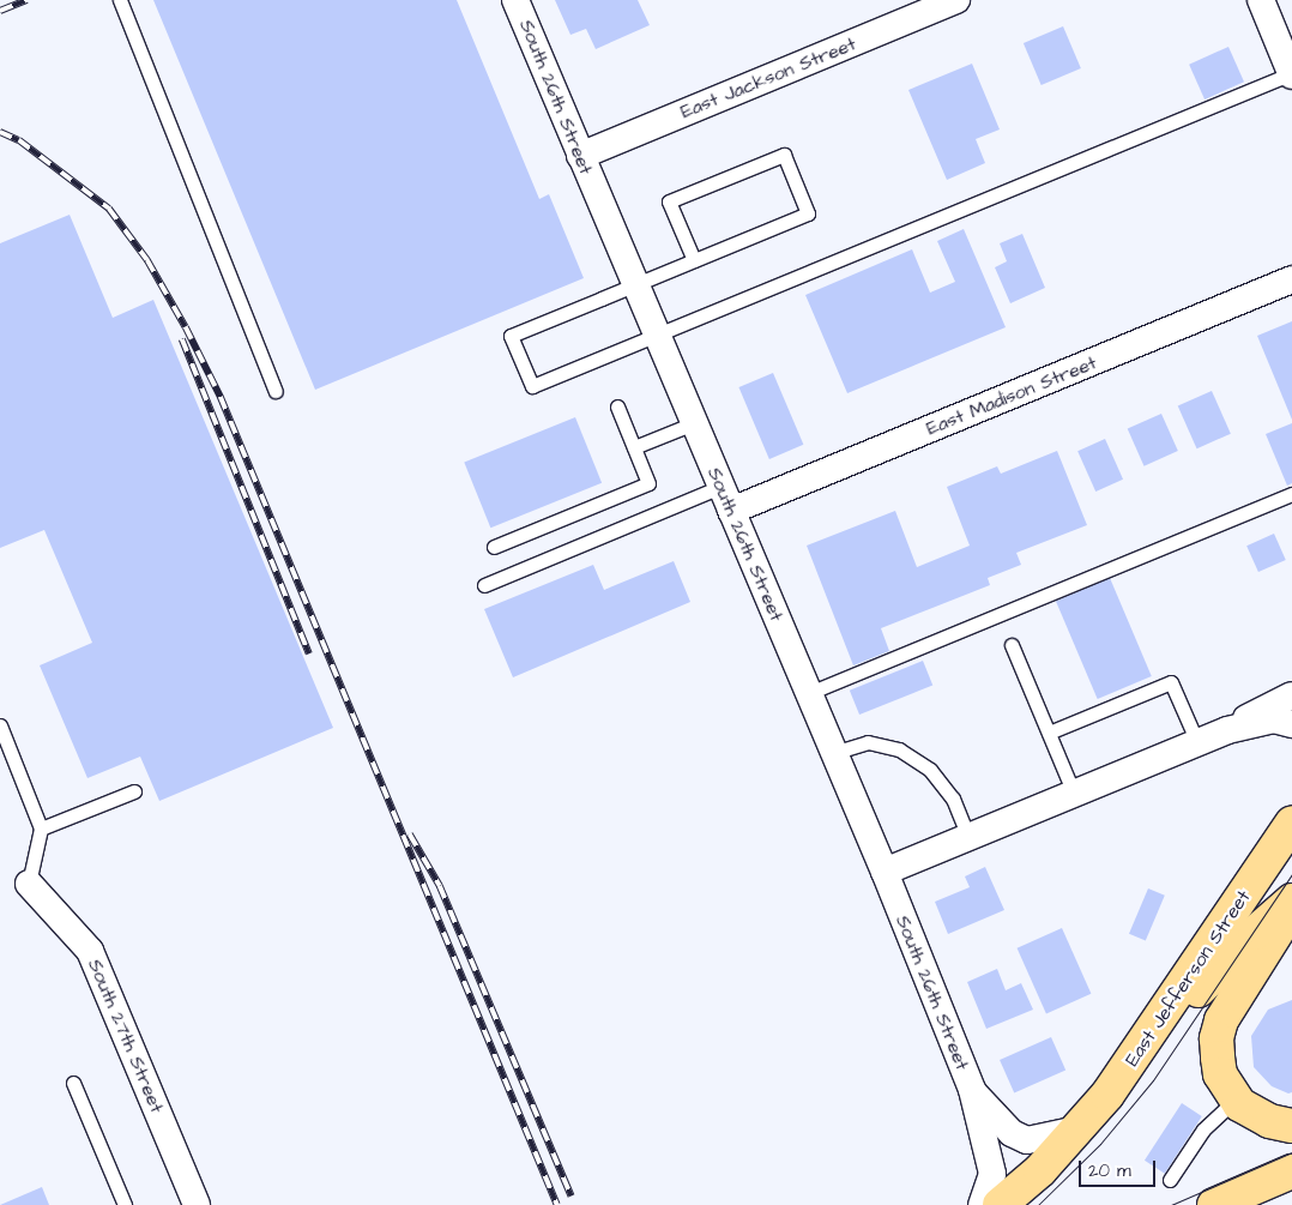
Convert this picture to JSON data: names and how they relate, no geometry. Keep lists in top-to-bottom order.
{
  "streets": {
    "main road": ["East Jefferson Street"],
    "street": [
      "East Jackson Street",
      "South 26th Street",
      "East Madison Street",
      "South 27th Street"
    ]
  },
  "crossings": [
    ["East Jackson Street", "South 26th Street"],
    ["South 26th Street", "East Madison Street"],
    ["South 26th Street", "East Jefferson Street"]
  ],
  "scale_bar": "20 m"
}
